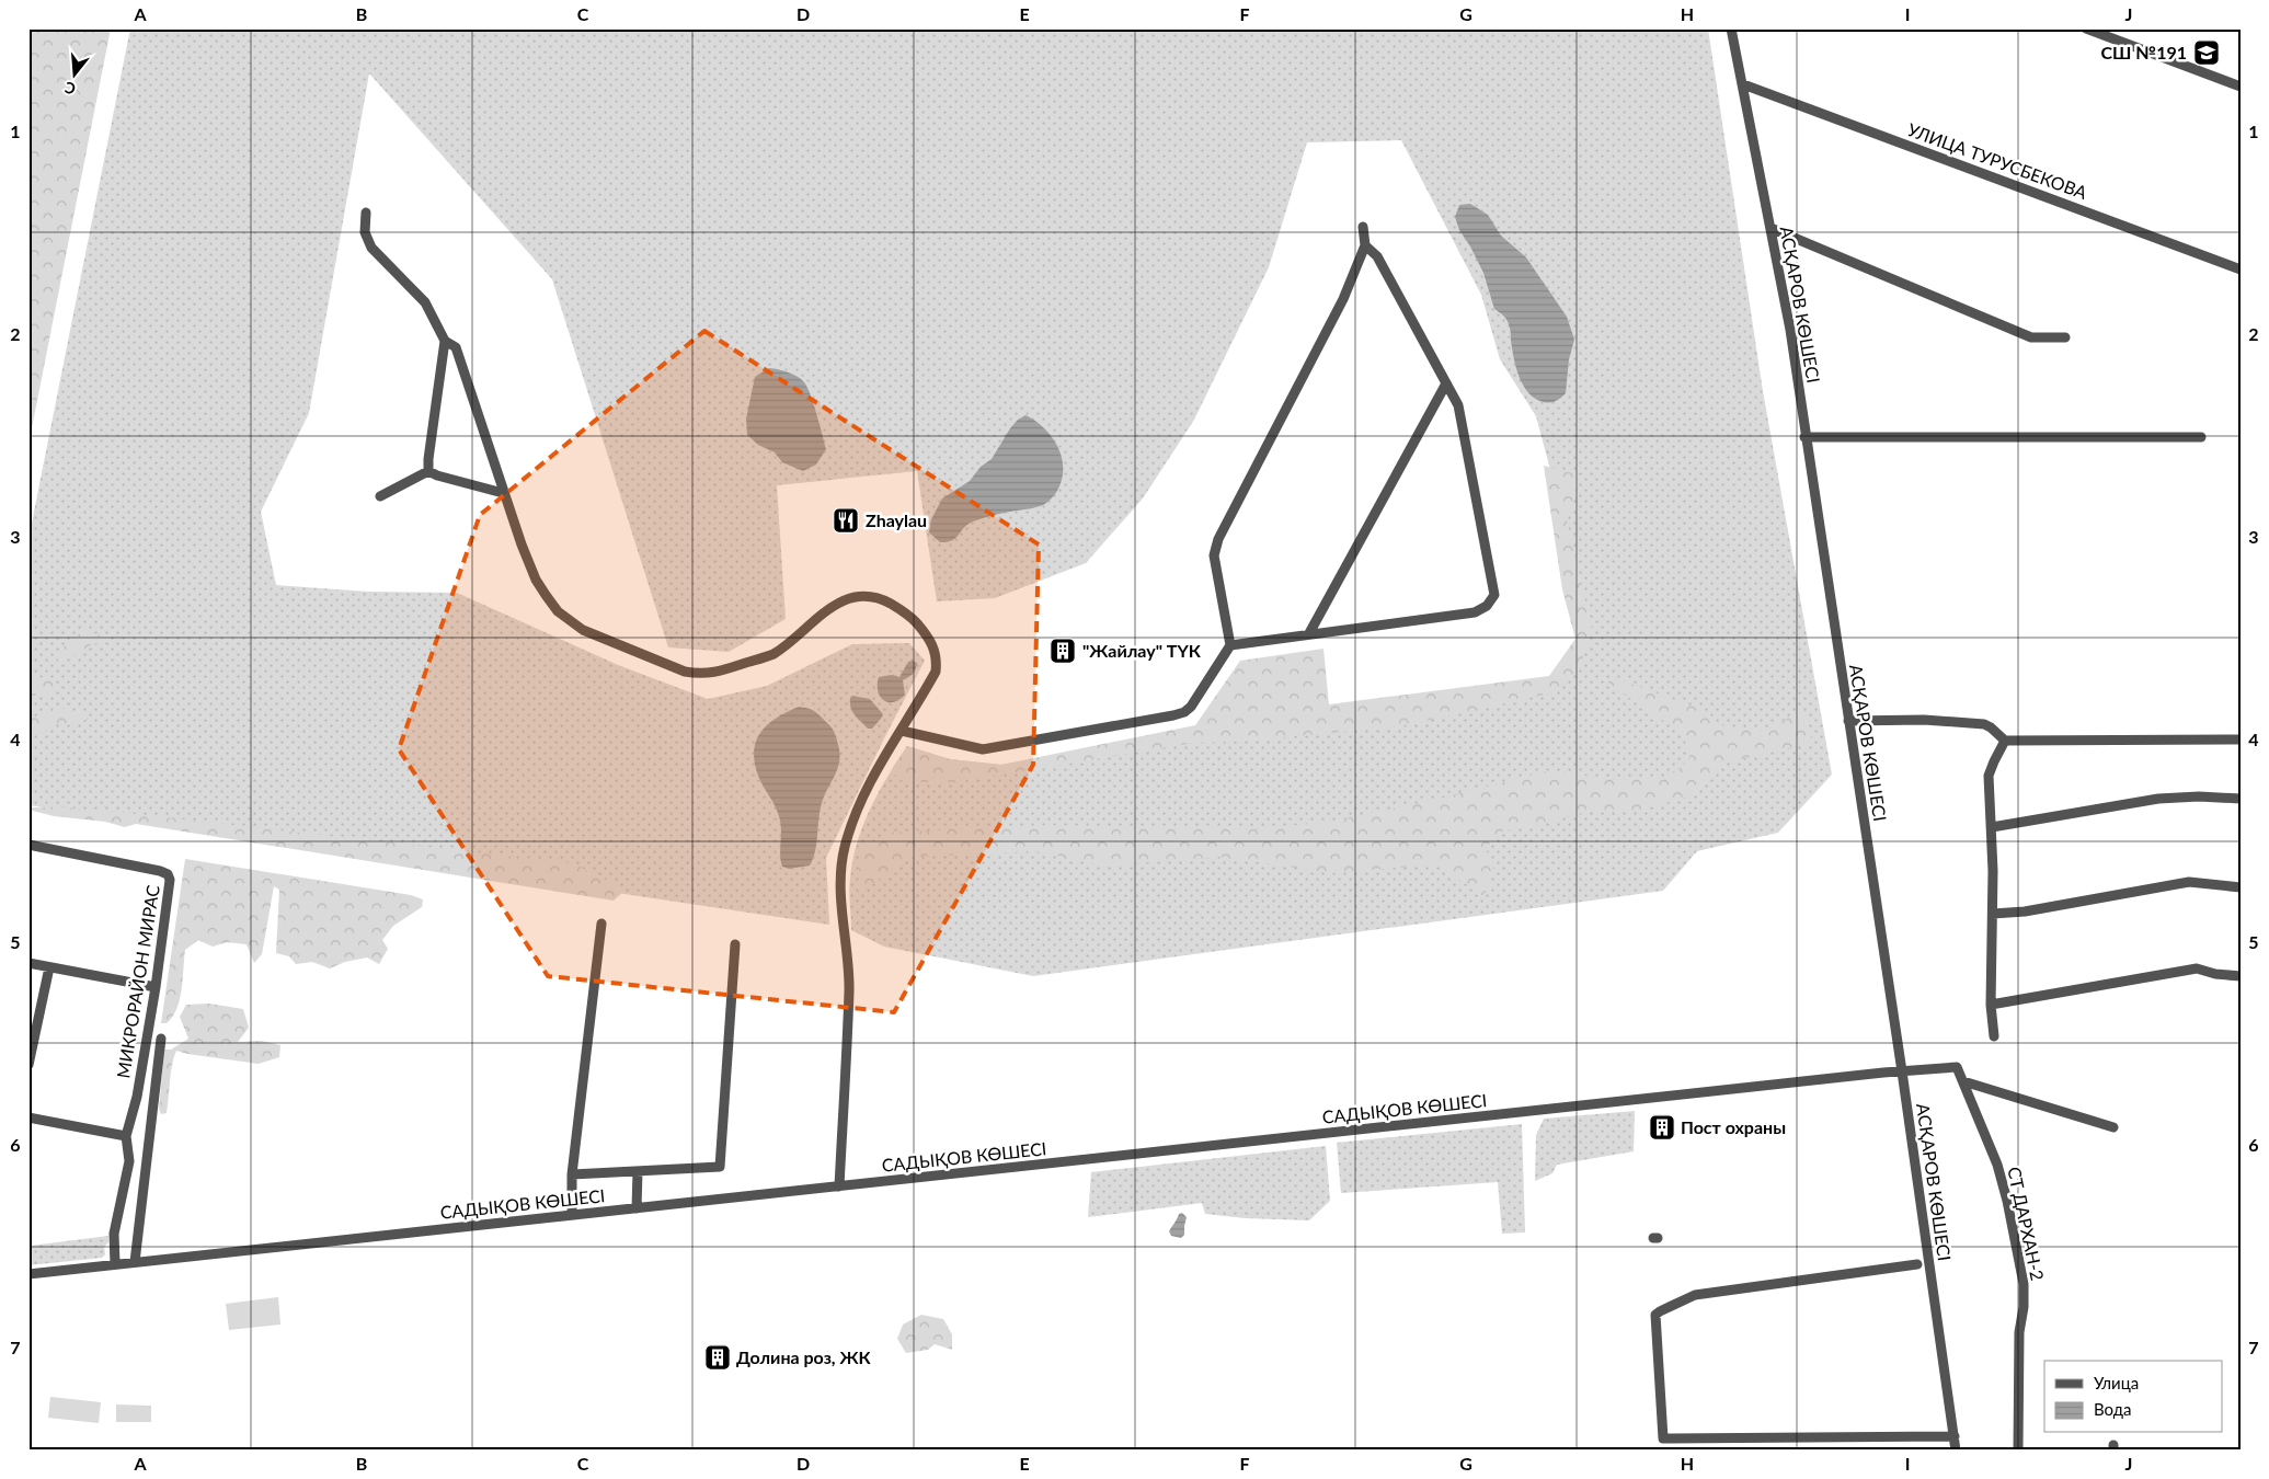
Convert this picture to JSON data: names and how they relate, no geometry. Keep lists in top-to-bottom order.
{
  "streets": {
    "street": [
      "УЛИЦА ТУРУСБЕКОВА",
      "АСҚАРОВ КӨШЕСІ",
      "МИКРОРАЙОН МИРАС",
      "САДЫҚОВ КӨШЕСІ",
      "СТ ДАРХАН-2"
    ]
  },
  "crossings": [
    ["УЛИЦА ТУРУСБЕКОВА", "АСҚАРОВ КӨШЕСІ"],
    ["АСҚАРОВ КӨШЕСІ", "САДЫҚОВ КӨШЕСІ"],
    ["МИКРОРАЙОН МИРАС", "САДЫҚОВ КӨШЕСІ"]
  ],
  "places": {
    "school or university": ["СШ №191"],
    "restaurant": ["Zhaylau"],
    "building": ["\"Жайлау\" ТҮК", "Пост охраны", "Долина роз, ЖК"]
  },
  "legend": ["Улица", "Вода"],
  "north": "bottom",
  "grid": {
    "columns": [
      "A",
      "B",
      "C",
      "D",
      "E",
      "F",
      "G",
      "H",
      "I",
      "J"
    ],
    "rows": [
      "1",
      "2",
      "3",
      "4",
      "5",
      "6",
      "7"
    ]
  }
}
